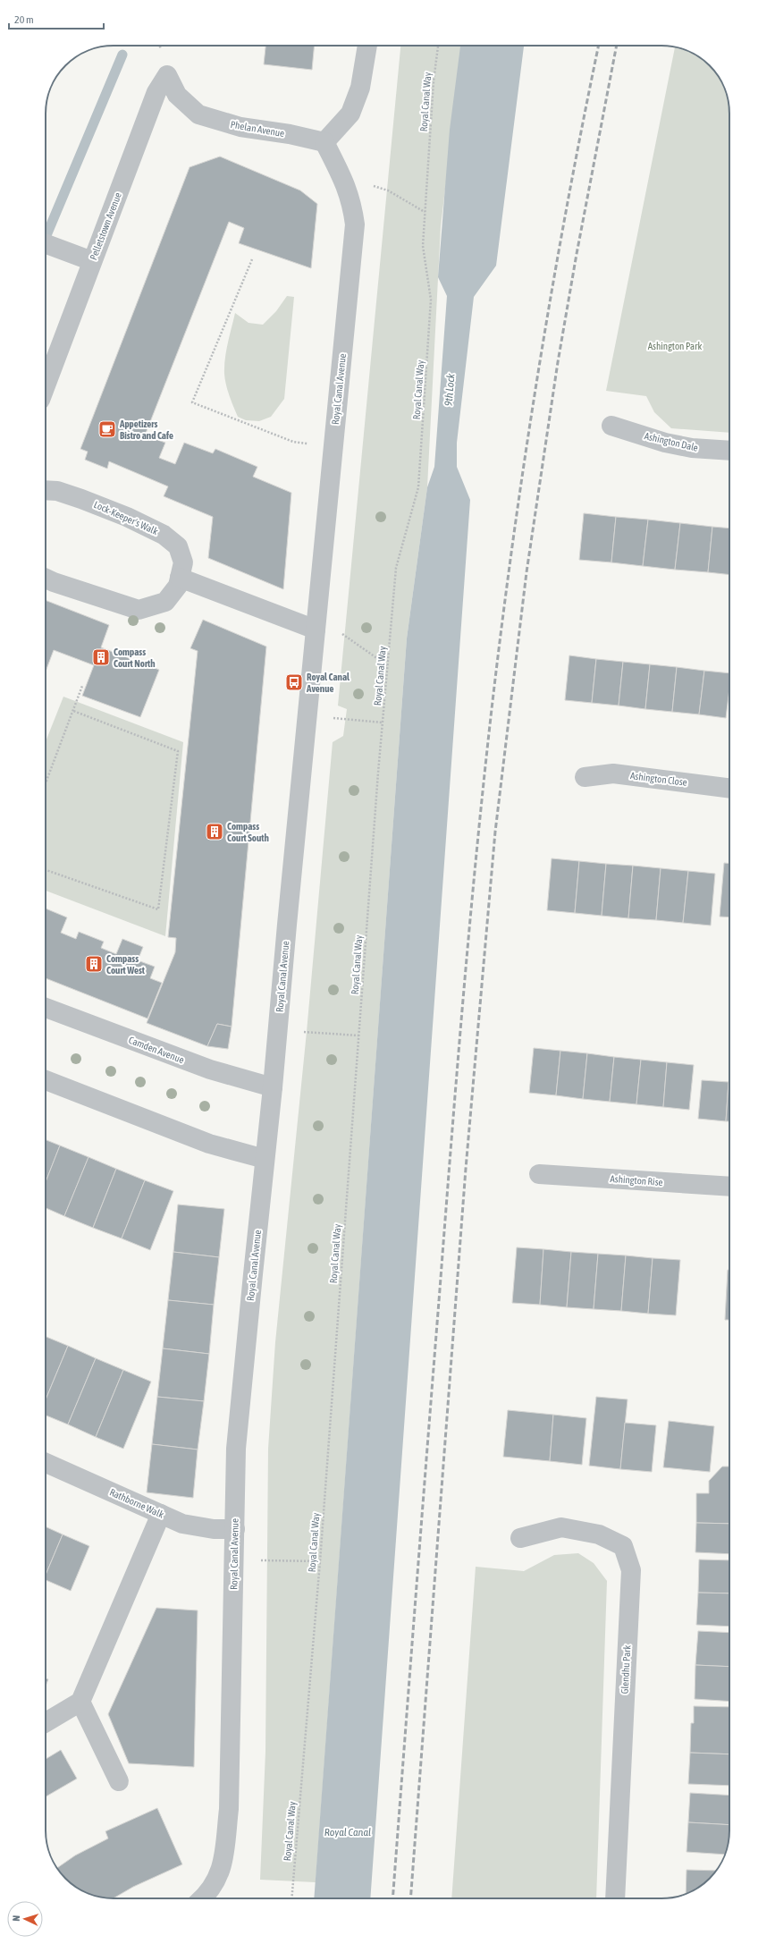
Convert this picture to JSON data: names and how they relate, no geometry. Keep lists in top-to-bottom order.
{
  "streets": {
    "street": [
      "Phelan Avenue",
      "Pelletstown Avenue",
      "Royal Canal Avenue",
      "Ashington Dale",
      "Lock-Keeper's Walk",
      "Ashington Close",
      "Camden Avenue",
      "Ashington Rise",
      "Rathborne Walk",
      "Glendhu Park"
    ],
    "path": ["Royal Canal Way"]
  },
  "crossings": [
    ["Phelan Avenue", "Pelletstown Avenue"],
    ["Phelan Avenue", "Royal Canal Avenue"],
    ["Royal Canal Avenue", "Camden Avenue"],
    ["Royal Canal Avenue", "Rathborne Walk"]
  ],
  "water": ["9th Lock", "Royal Canal"],
  "parks": ["Ashington Park"],
  "places": {
    "cafe": ["Appetizers Bistro and Cafe"],
    "building": ["Compass Court North", "Compass Court South", "Compass Court West"],
    "bus stop": ["Royal Canal Avenue"]
  },
  "scale_bar": "20 m",
  "north": "left"
}
